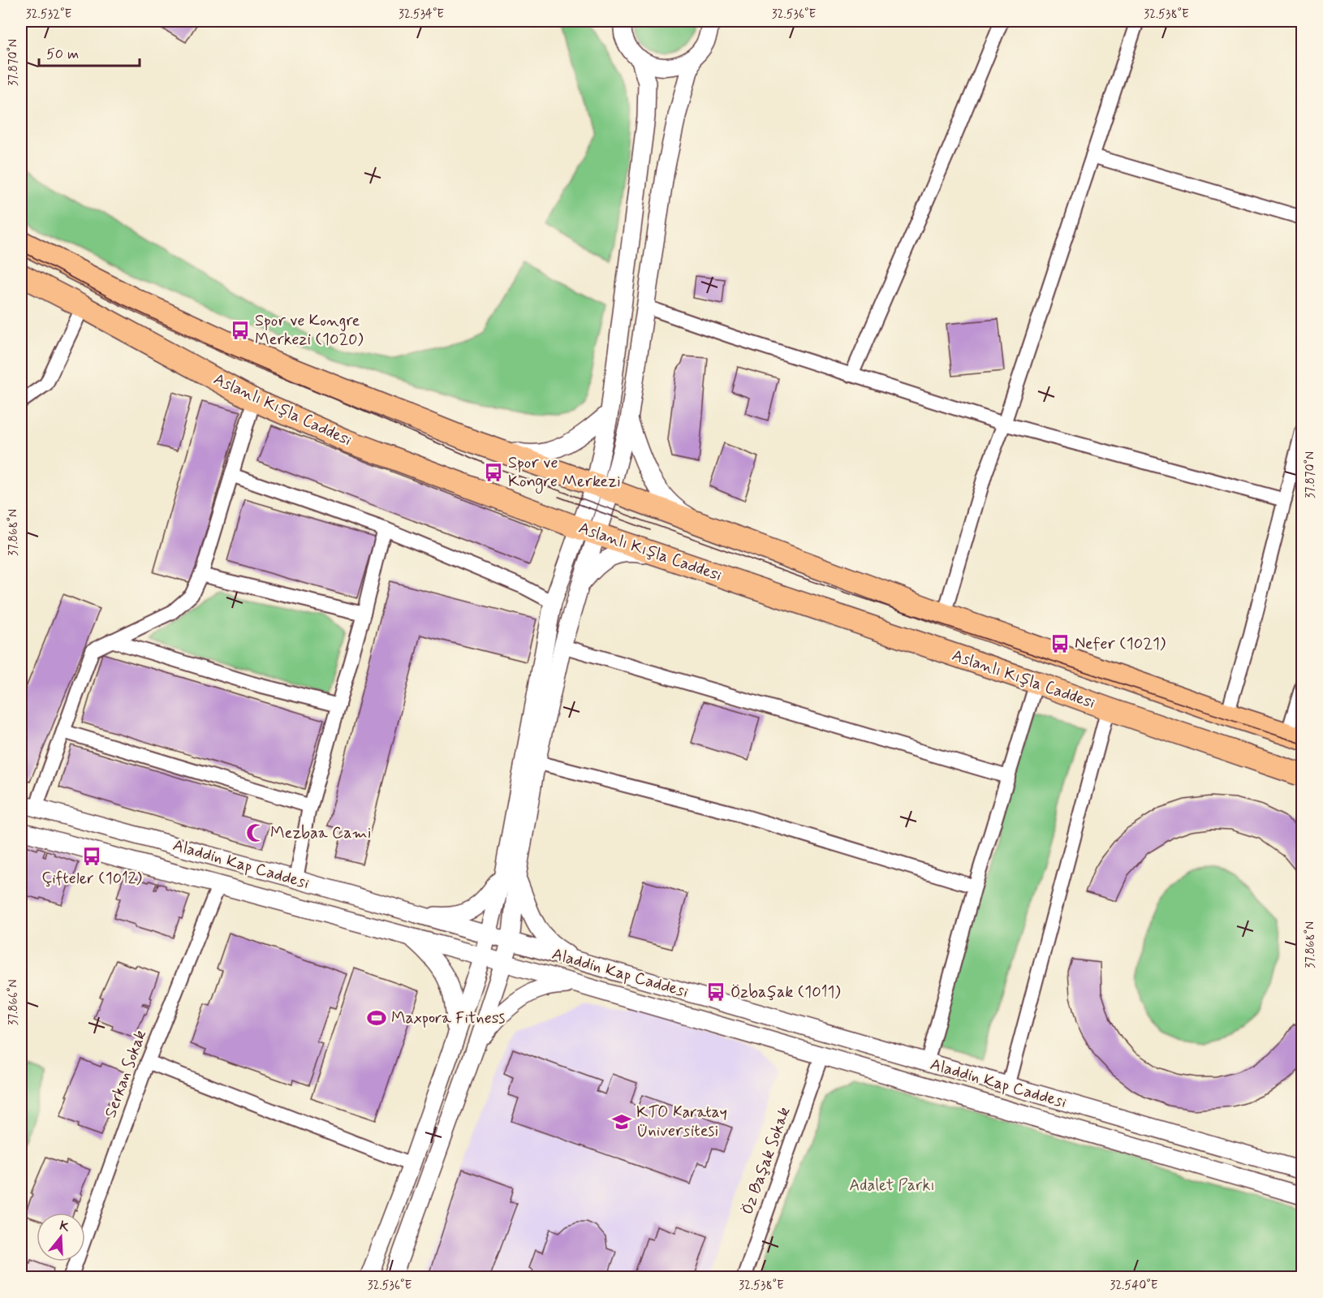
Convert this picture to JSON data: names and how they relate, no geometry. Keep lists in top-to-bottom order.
{
  "streets": {
    "main road": ["Aslanlı Kışla Caddesi"],
    "street": ["Aladdin Kap Caddesi", "Serkan Sokak", "Öz Başak Sokak"]
  },
  "crossings": [
    ["Aladdin Kap Caddesi", "Serkan Sokak"],
    ["Aladdin Kap Caddesi", "Öz Başak Sokak"]
  ],
  "parks": ["Adalet Parkı"],
  "places": {
    "bus stop": [
      "Spor ve Kongre Merkezi (1020)",
      "Spor ve Kongre Merkezi",
      "Nefer (1021)",
      "Çifteler (1012)",
      "Özbaşak (1011)"
    ],
    "mosque": ["Mezbaa Cami"],
    "sports": ["Maxpora Fitness"],
    "school or university": ["KTO Karatay Üniversitesi"]
  },
  "scale_bar": "50 m",
  "north": "top",
  "coordinates": [
    "32.532°E",
    "32.534°E",
    "32.536°E",
    "32.538°E",
    "37.870°N",
    "37.868°N",
    "37.866°N",
    "32.540°E"
  ]
}
